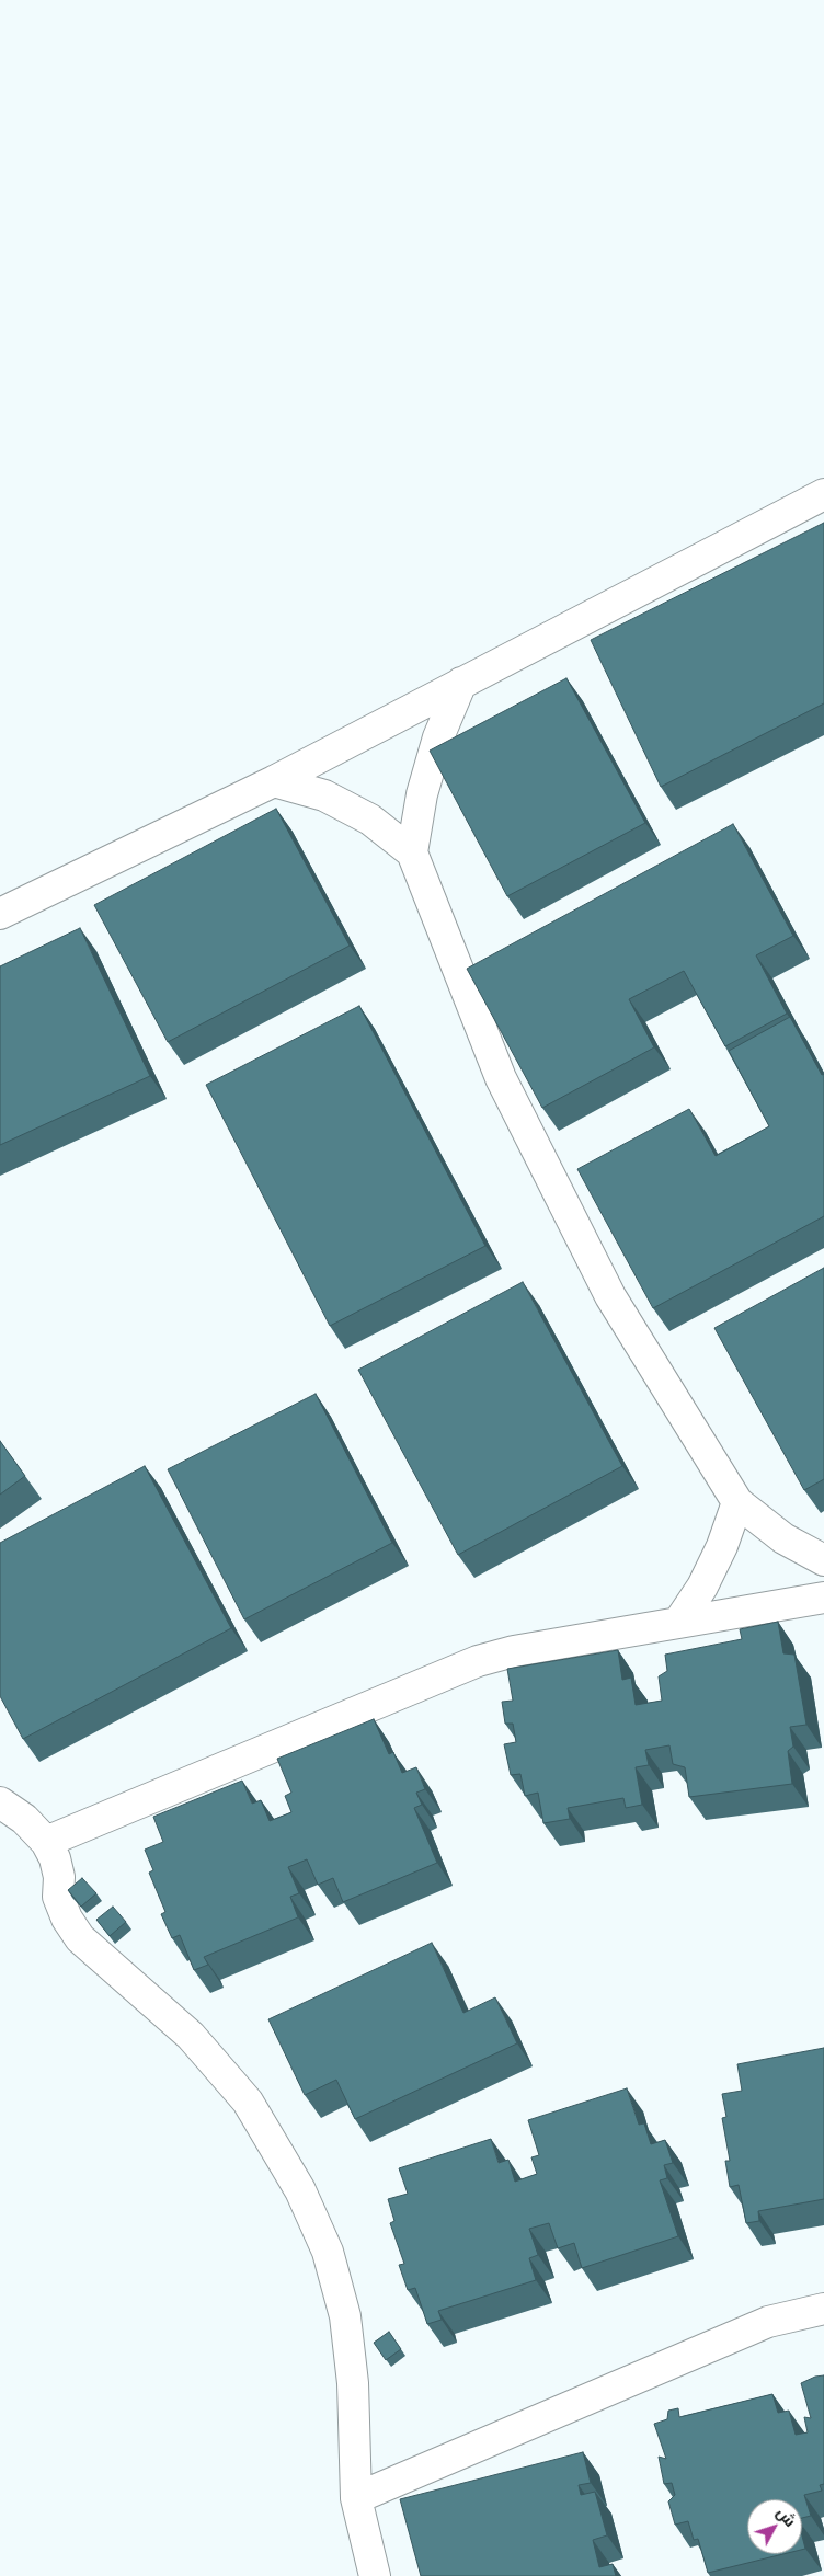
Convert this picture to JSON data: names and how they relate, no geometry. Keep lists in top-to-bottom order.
{
  "north": "top right"
}
